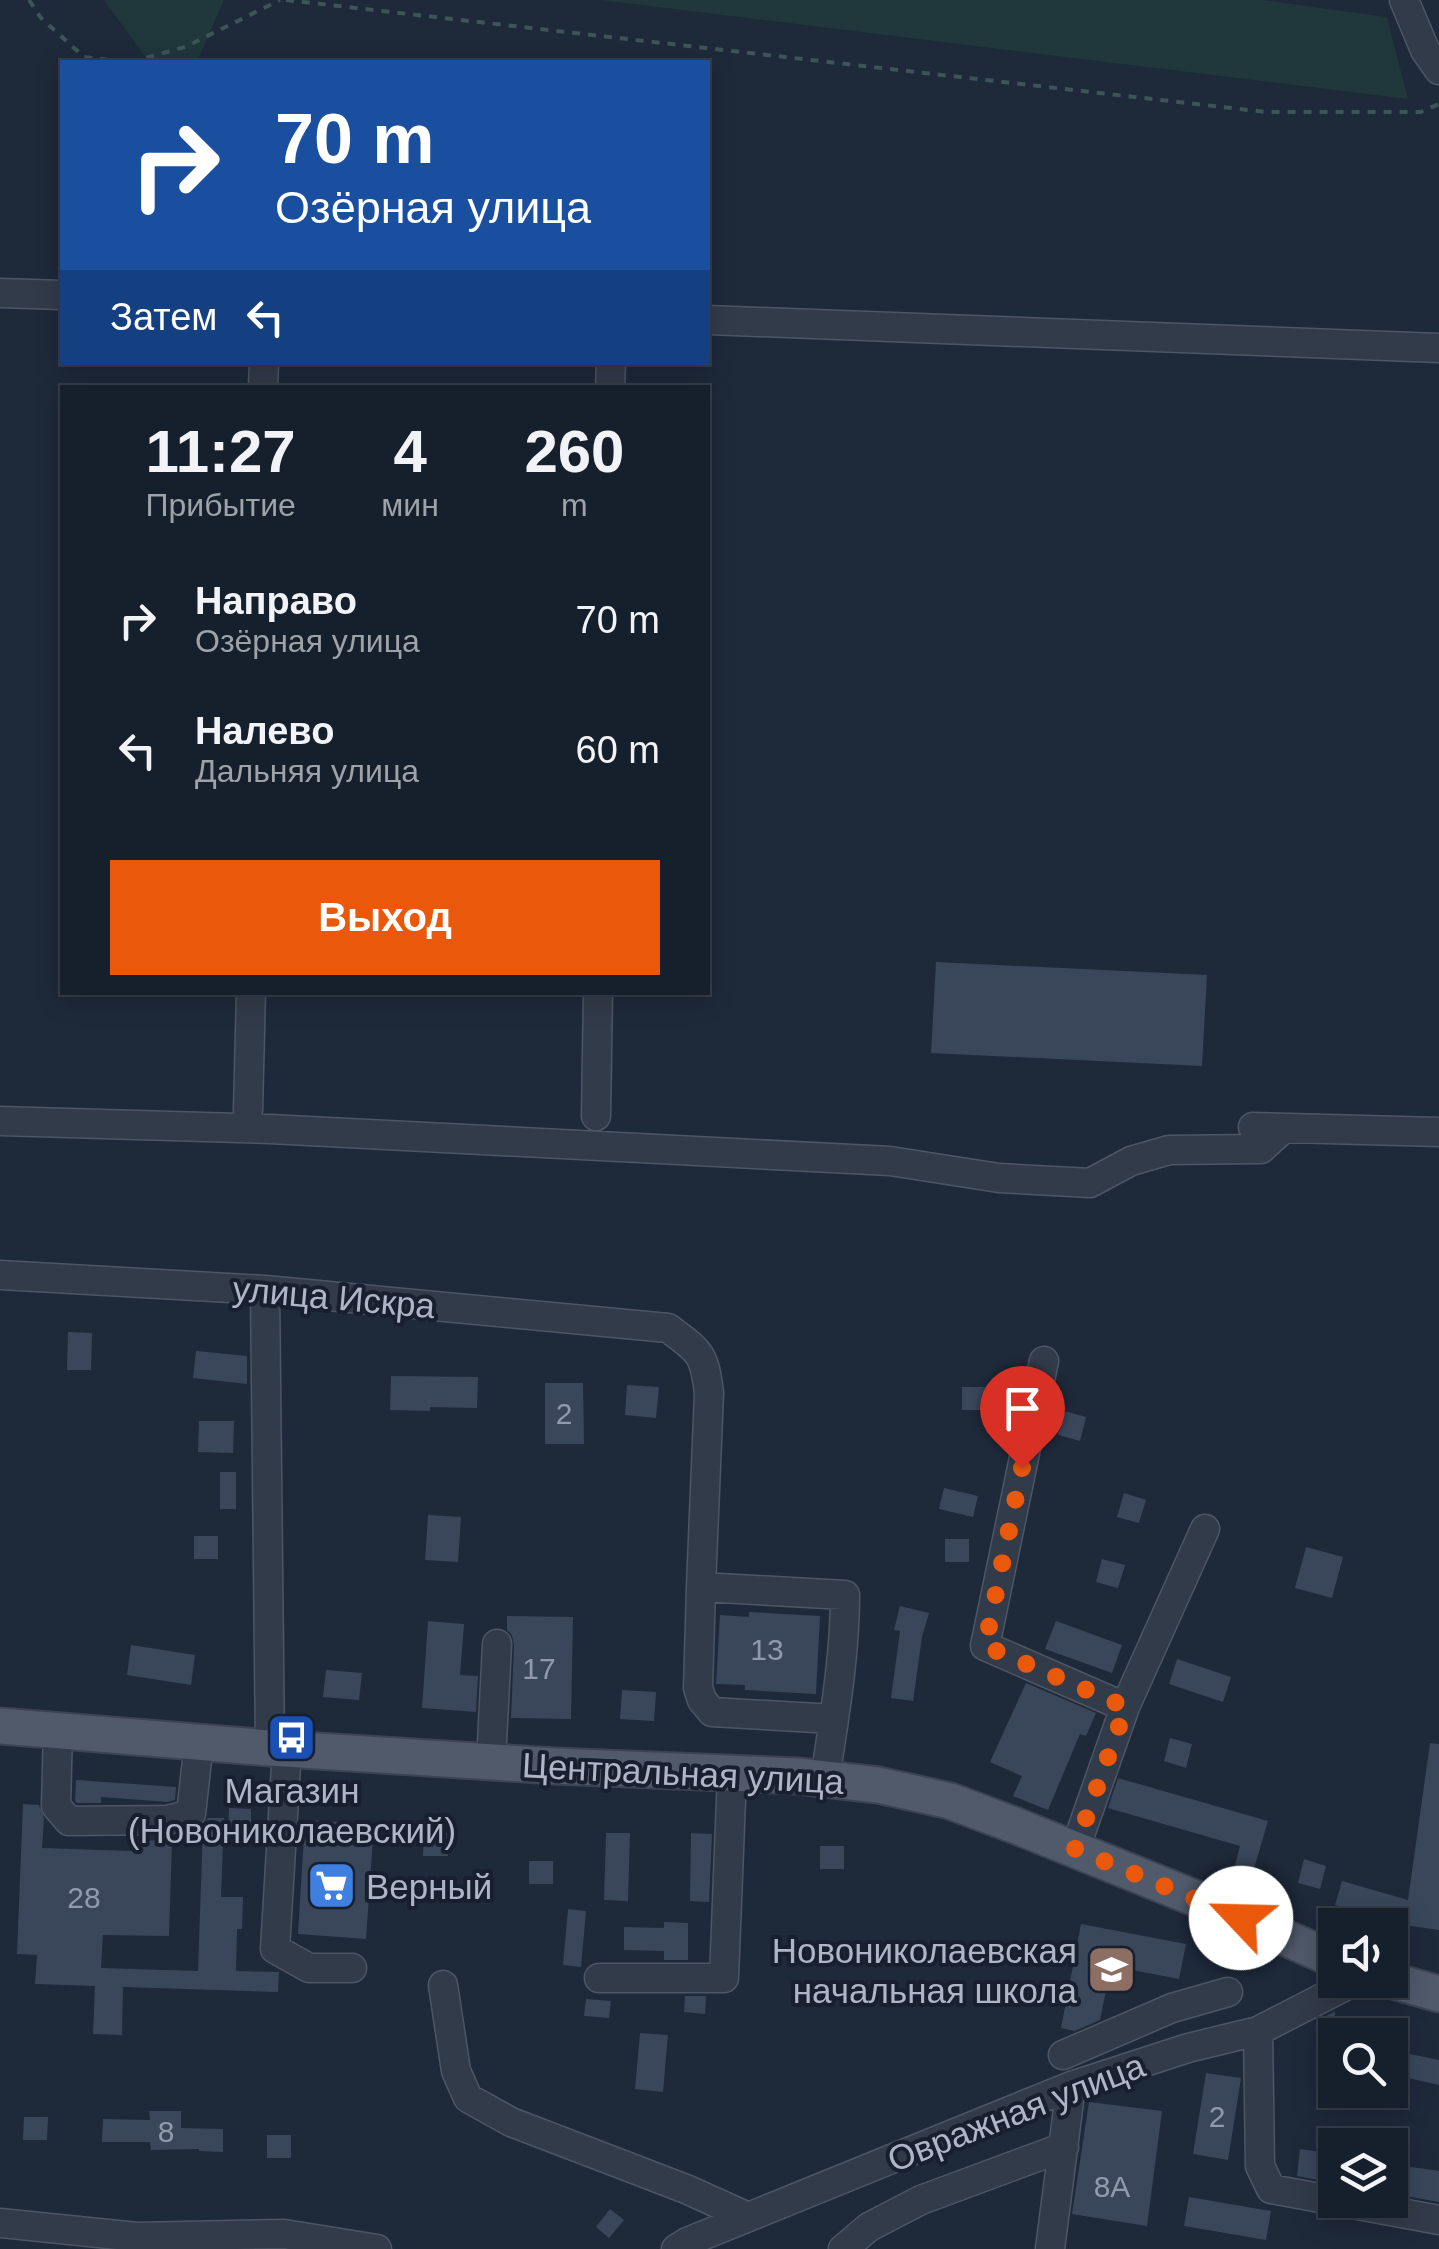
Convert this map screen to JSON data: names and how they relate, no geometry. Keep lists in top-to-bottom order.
{
  "streets": {
    "main road": ["Центральная улица"],
    "street": ["улица Искра", "Овражная улица"]
  },
  "places": {
    "bus stop": ["Магазин (Новониколаевский)"],
    "supermarket": ["Верный"],
    "school or university": ["Новониколаевская начальная школа"]
  },
  "house_numbers": [
    "2",
    "13",
    "17",
    "28",
    "2",
    "8",
    "8А"
  ],
  "page": {
    "turn": ["70 m", "Озёрная улица"],
    "then": "Затем",
    "eta": [
      "11:27",
      "Прибытие",
      "4",
      "мин",
      "260",
      "m"
    ],
    "list": [
      {
        "name": "Направо",
        "note": "Озёрная улица",
        "value": "70 m"
      },
      {
        "name": "Налево",
        "note": "Дальняя улица",
        "value": "60 m"
      }
    ],
    "buttons": "Выход"
  }
}
